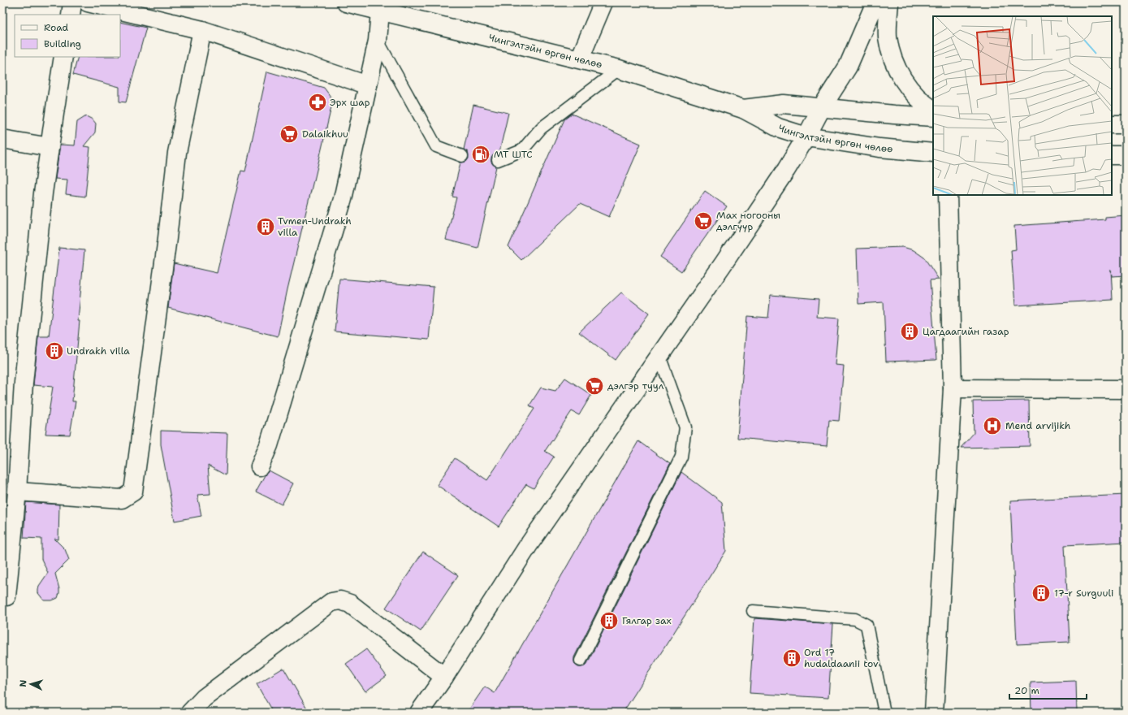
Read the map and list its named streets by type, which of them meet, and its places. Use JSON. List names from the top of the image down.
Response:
{
  "streets": {
    "street": ["Чингэлтэйн өргөн чөлөө"]
  },
  "places": {
    "pharmacy": ["Эрх шар"],
    "supermarket": ["Dalaikhuu", "Мах ногооны дэлгүүр", "дэлгэр туул"],
    "fuel station": ["МТ ШТС"],
    "building": [
      "Tvmen-Undrakh villa",
      "Цагдаагийн газар",
      "Undrakh villa",
      "17-r Surguuli",
      "Гялгар зах",
      "Ord 17 hudaldaanii tov"
    ],
    "hospital": ["Mend arvijikh"]
  },
  "legend": ["Road", "Building"],
  "scale_bar": "20 m",
  "north": "left"
}
